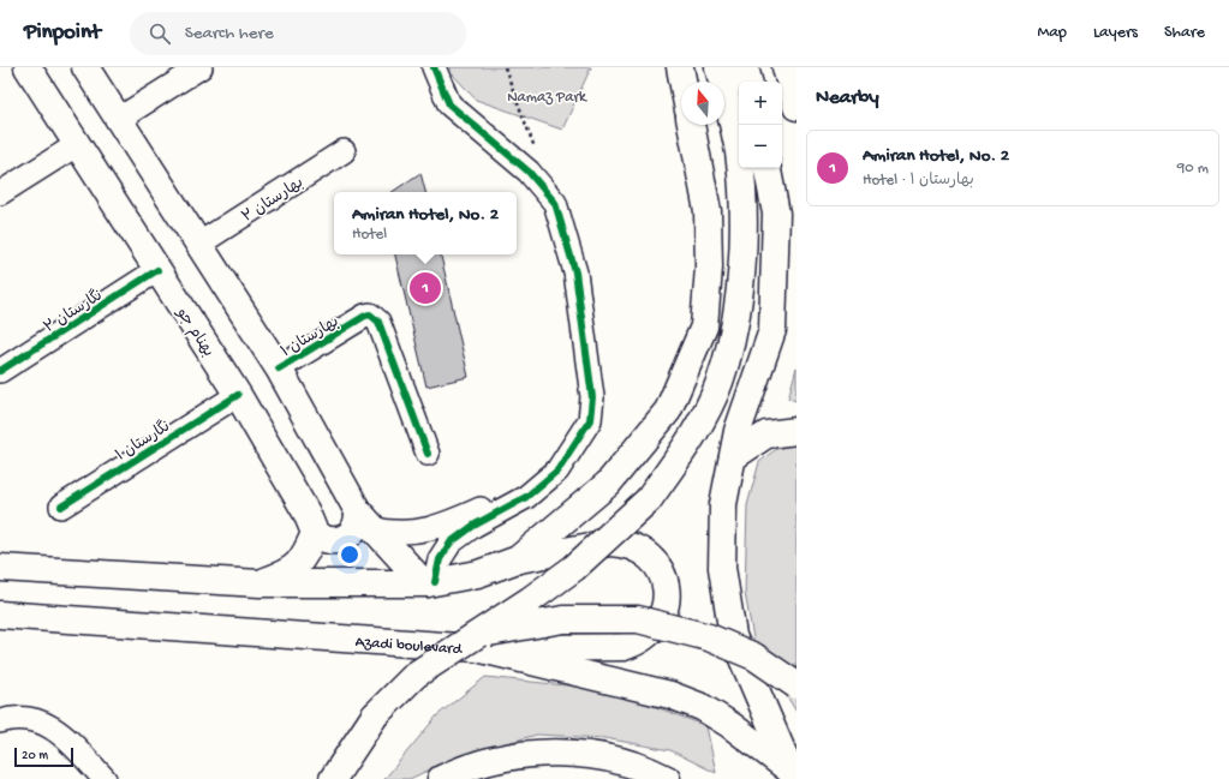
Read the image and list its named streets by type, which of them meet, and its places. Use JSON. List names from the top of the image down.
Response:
{
  "streets": {
    "main road": ["بهنام جو", "Azadi boulevard"],
    "street": [
      "بهارستان ۲",
      "نگارستان ۲",
      "بهارستان ۱",
      "نگارستان ۱"
    ]
  },
  "crossings": [
    ["نگارستان ۲", "بهنام جو"],
    ["بهنام جو", "نگارستان ۱"]
  ],
  "parks": ["Namaz Park"],
  "scale_bar": "20 m",
  "north": "top",
  "page": {
    "header": "Pinpoint",
    "search": "Search here",
    "nav": ["Map", "Layers", "Share"],
    "heading": "Nearby",
    "map_buttons": ["+", "−"],
    "list": [
      {
        "mark": "1",
        "name": "Amiran Hotel, No. 2",
        "note": "Hotel · بهارستان ۱",
        "value": "90 m"
      }
    ],
    "popup": ["Amiran Hotel, No. 2", "Hotel"],
    "pins": "1",
    "scale": "20 m"
  }
}
